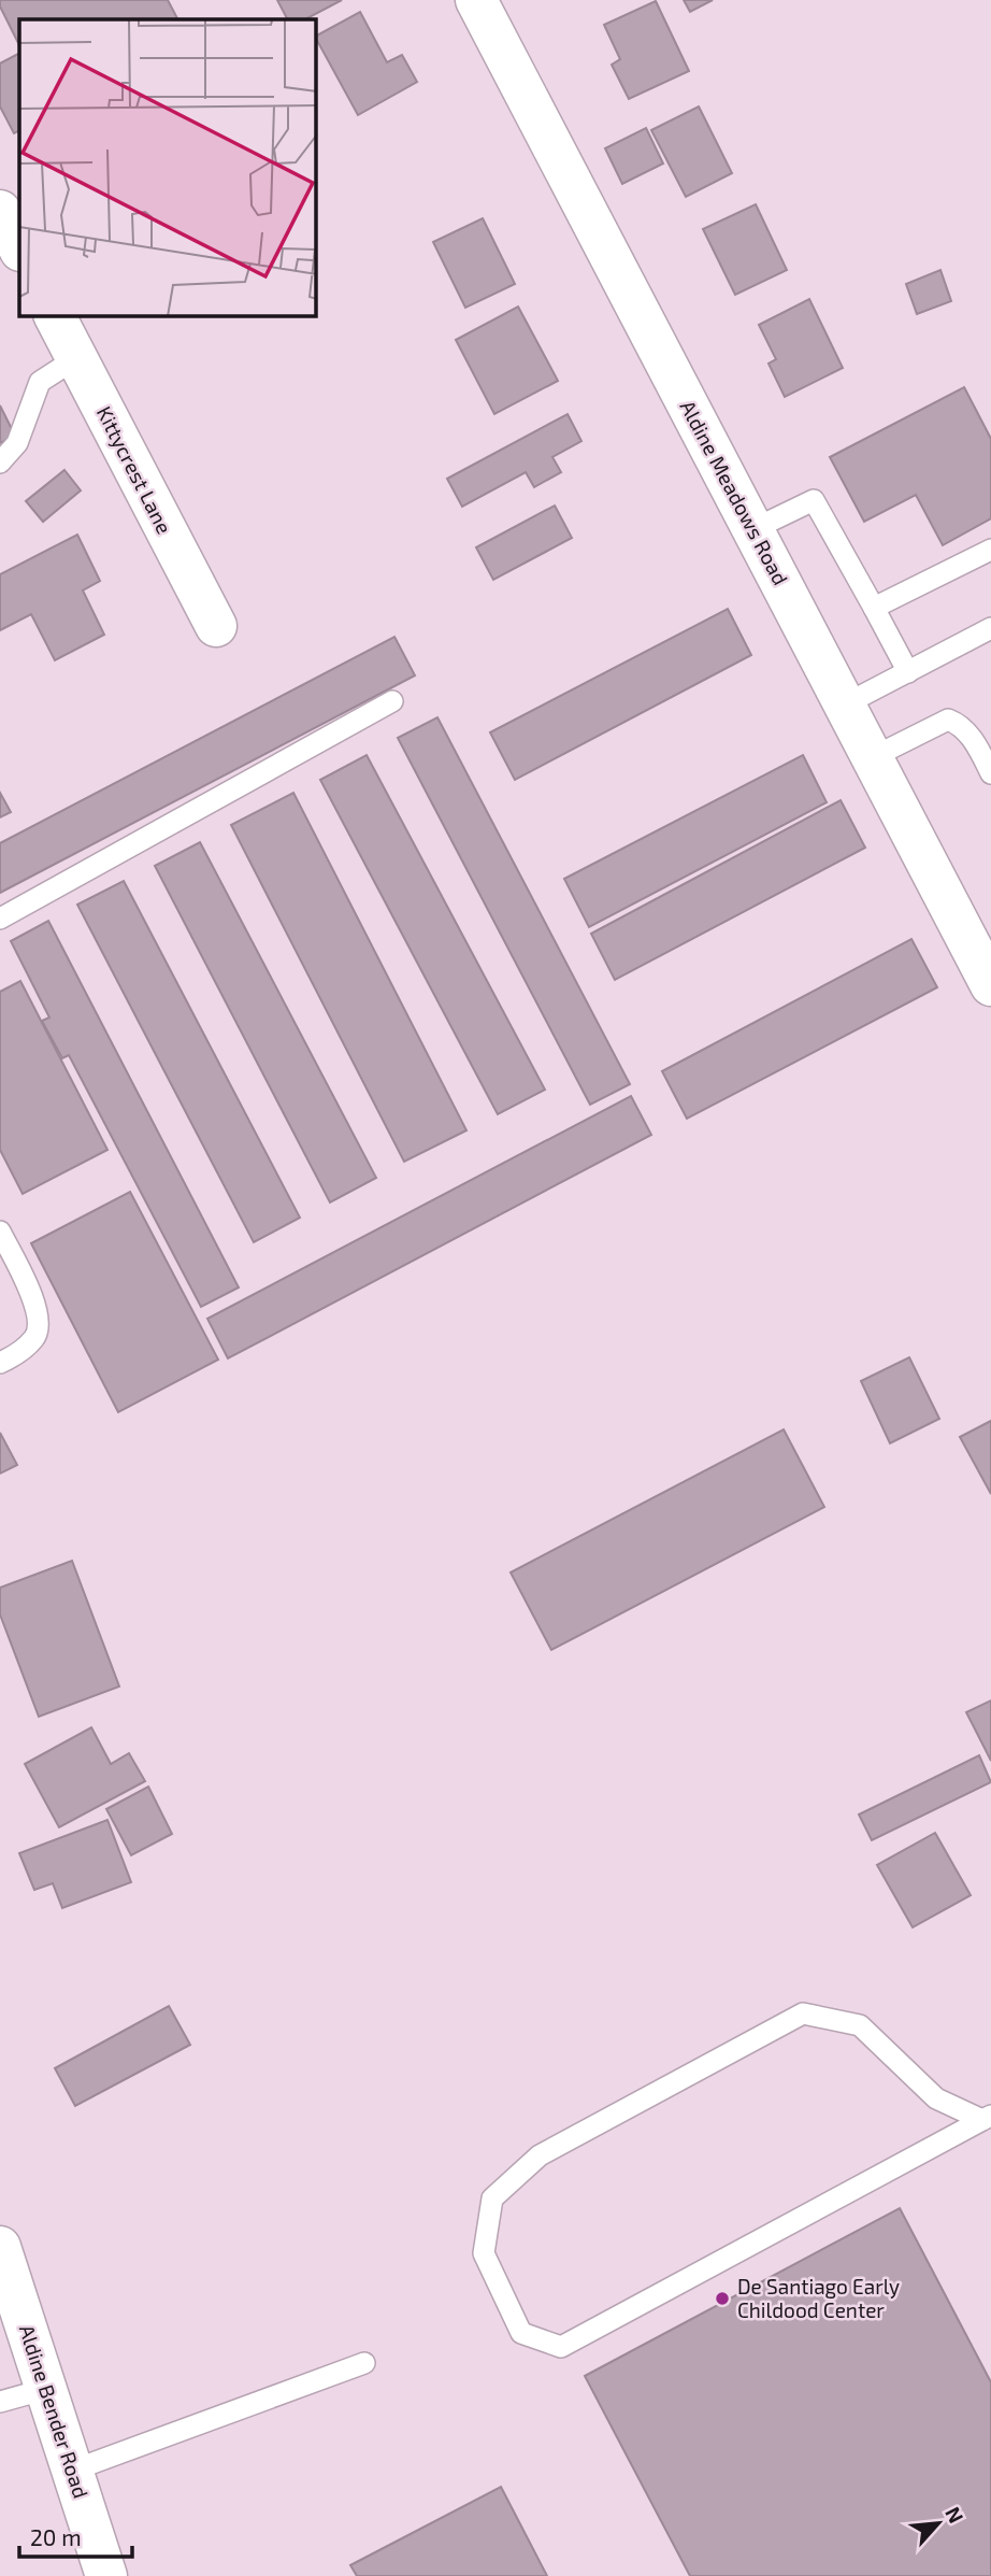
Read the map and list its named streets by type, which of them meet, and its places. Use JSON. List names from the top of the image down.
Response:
{
  "streets": {
    "street": ["Kittycrest Lane", "Aldine Meadows Road", "Aldine Bender Road"]
  },
  "places": ["De Santiago Early Childood Center"],
  "scale_bar": "20 m",
  "north": "top right"
}
